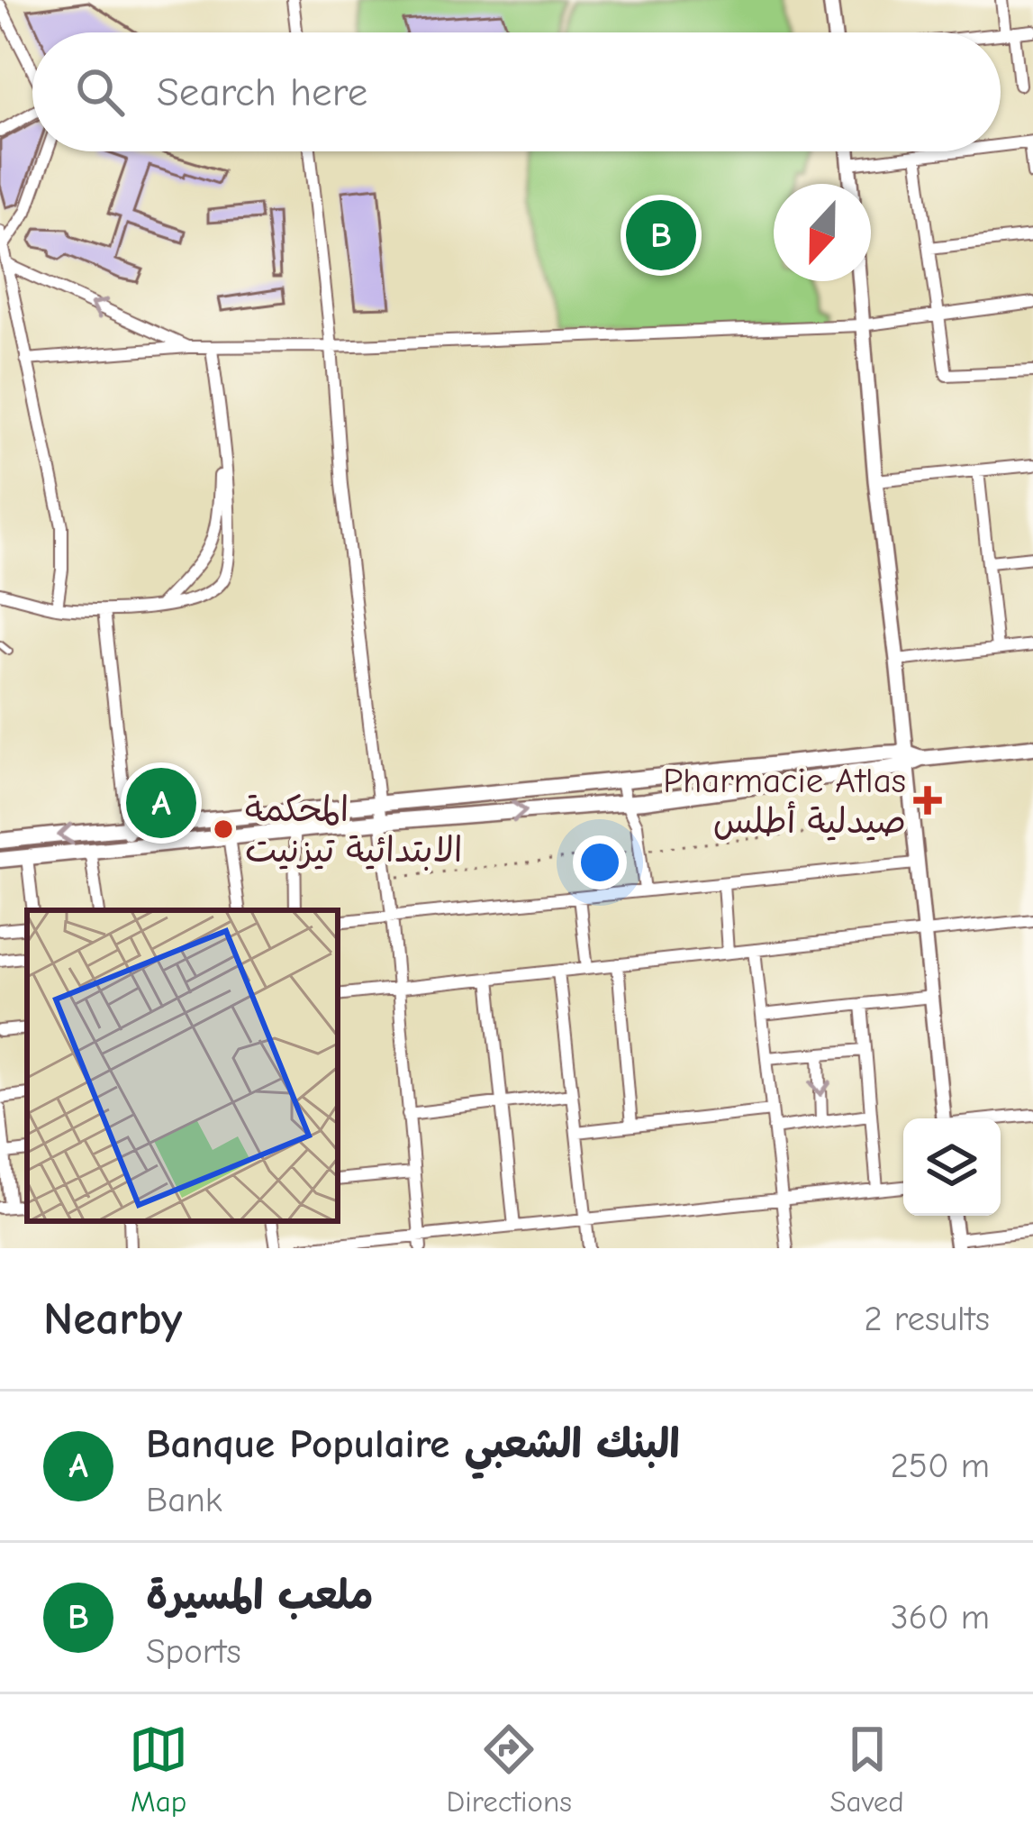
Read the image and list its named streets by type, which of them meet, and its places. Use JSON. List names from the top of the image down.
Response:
{
  "places": {
    "health": ["Pharmacie Atlas صيدلية أطلس"],
    "other": ["المحكمة الابتدائية تيزنيت"]
  },
  "north": "bottom",
  "page": {
    "search": "Search here",
    "pins": ["B", "A"],
    "heading": ["Nearby", "2 results"],
    "list": [
      {
        "mark": "A",
        "name": "Banque Populaire البنك الشعبي",
        "note": "Bank",
        "value": "250 m"
      },
      {
        "mark": "B",
        "name": "ملعب المسيرة",
        "note": "Sports",
        "value": "360 m"
      }
    ],
    "nav": ["Map", "Directions", "Saved"]
  }
}
